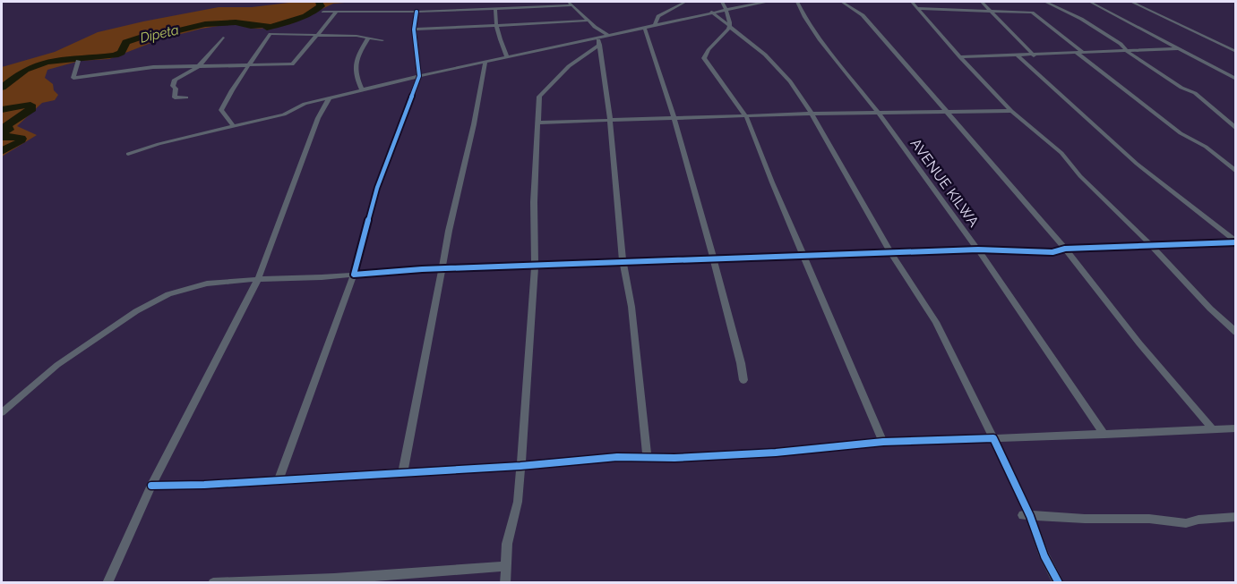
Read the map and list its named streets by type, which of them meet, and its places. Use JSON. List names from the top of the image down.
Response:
{
  "streets": {
    "street": ["AVENUE KILWA"]
  },
  "water": ["Dipeta"]
}
